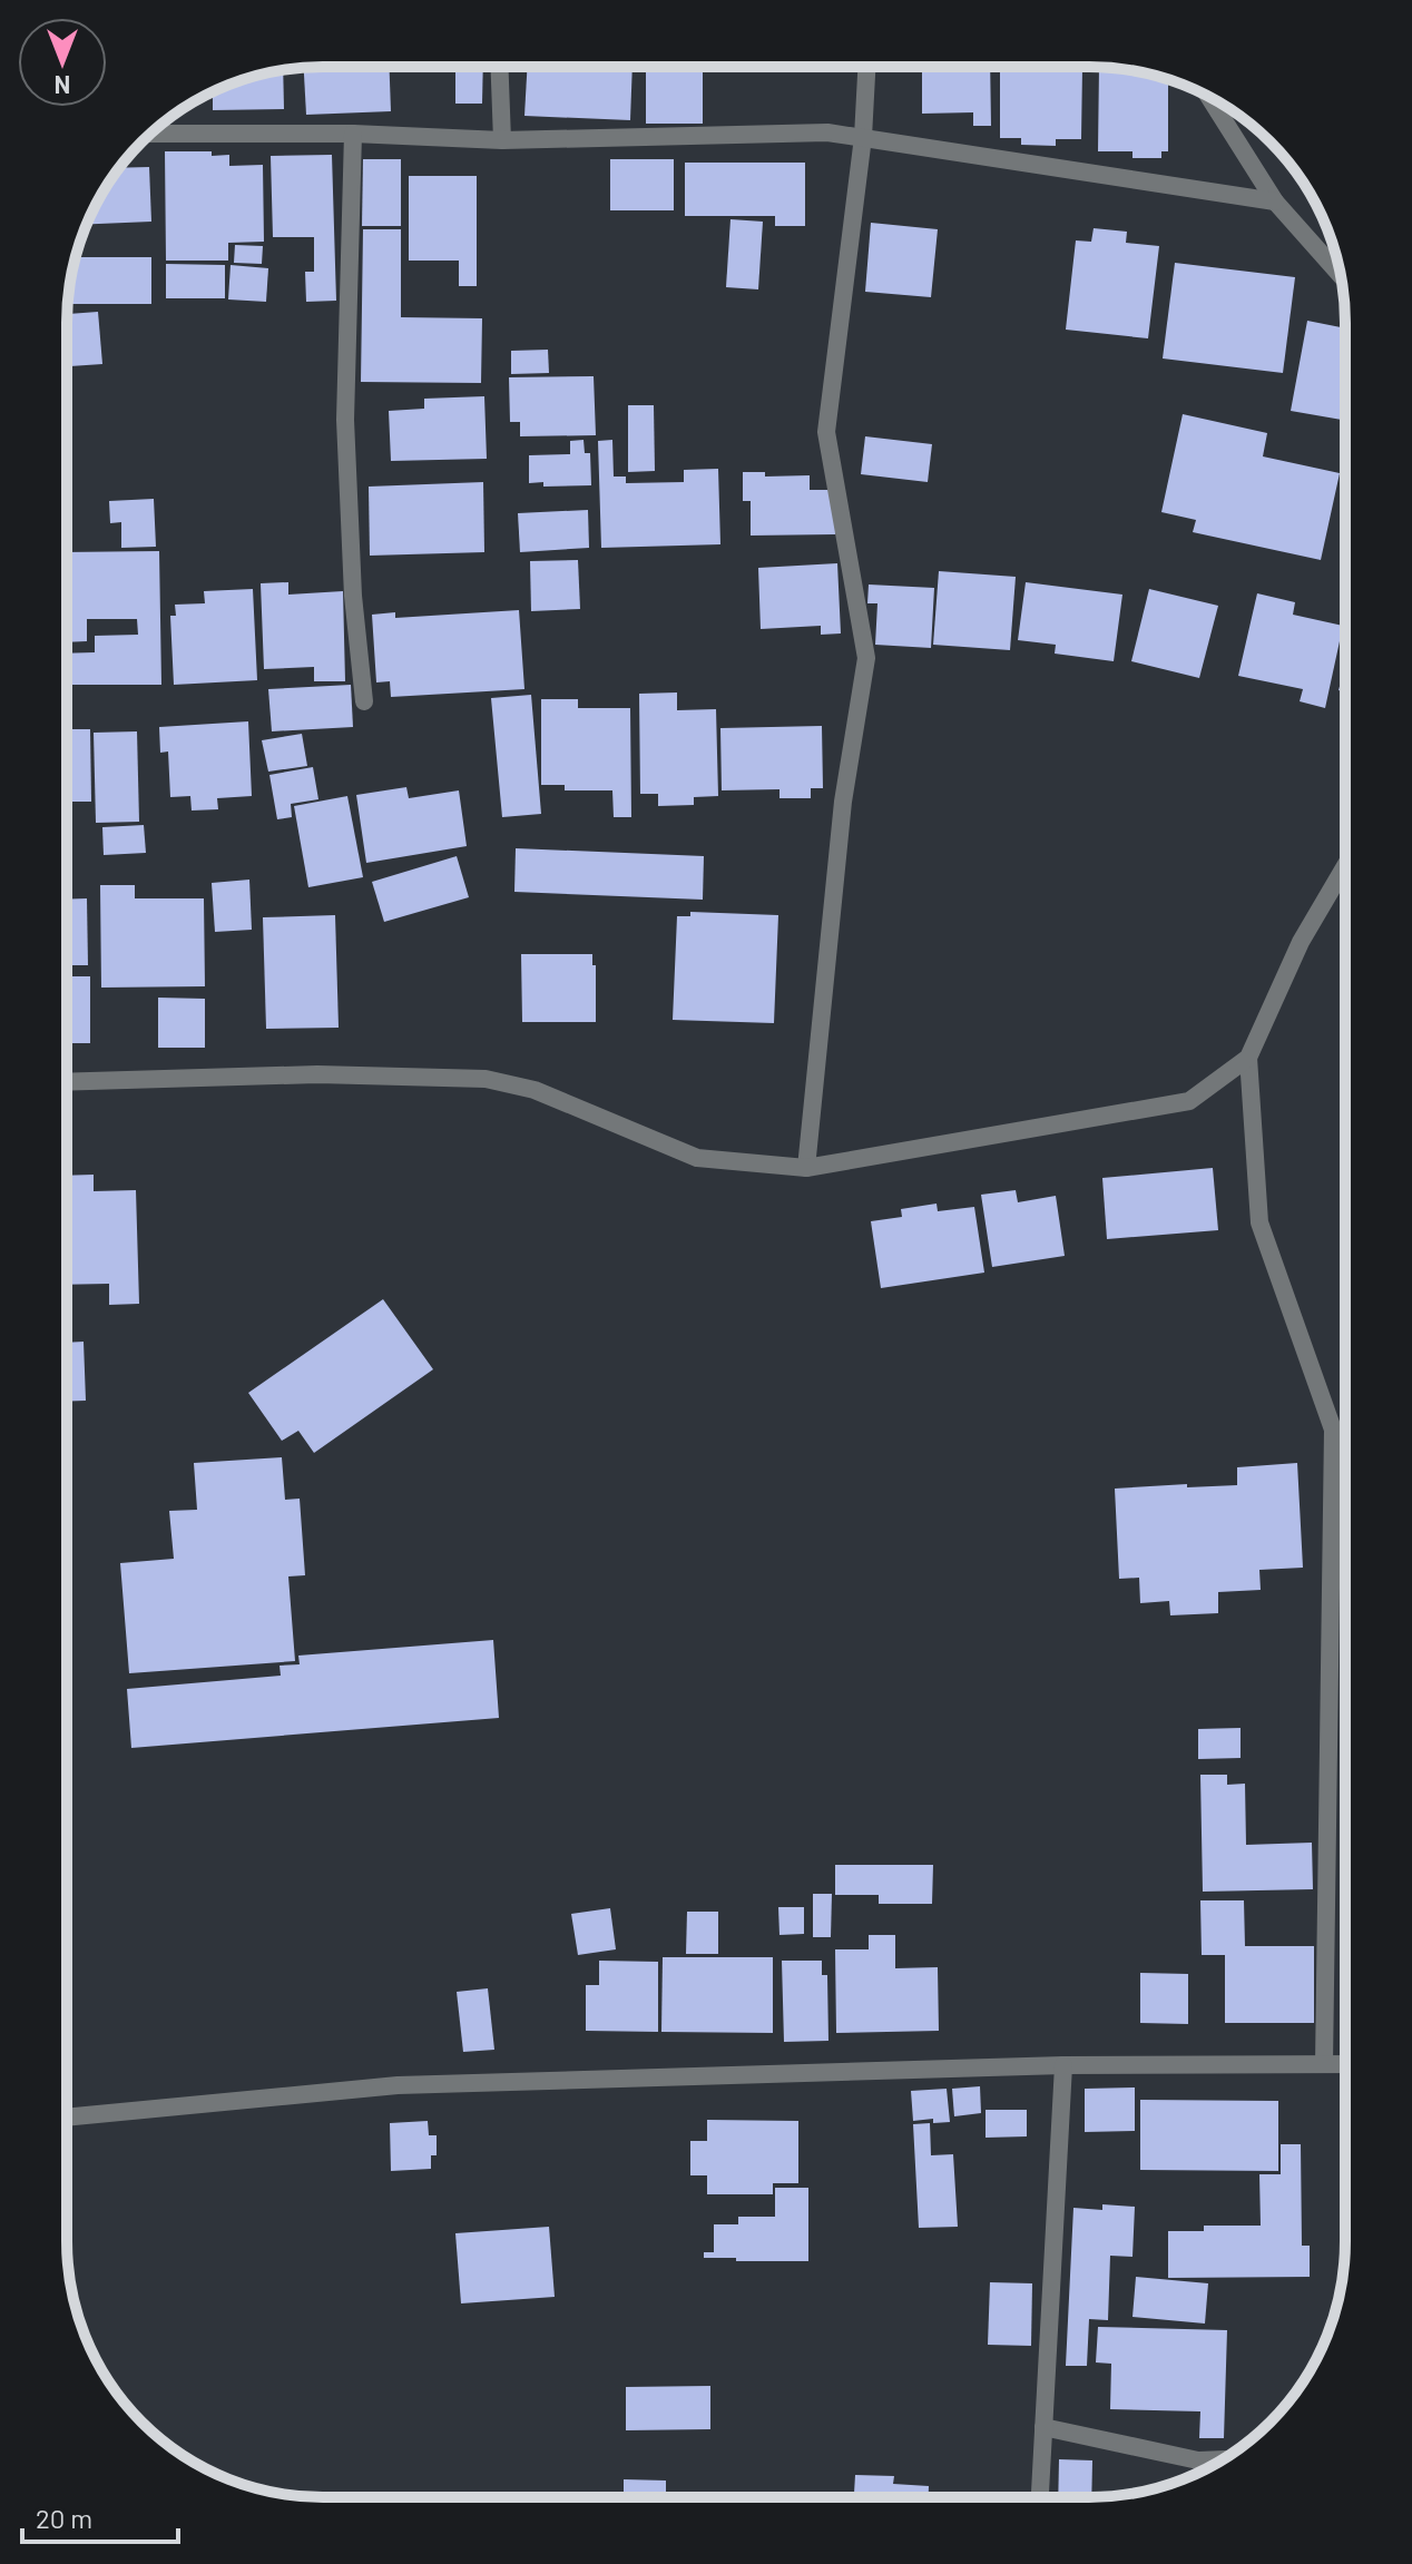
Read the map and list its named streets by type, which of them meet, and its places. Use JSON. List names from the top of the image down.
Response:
{
  "scale_bar": "20 m",
  "north": "bottom"
}
